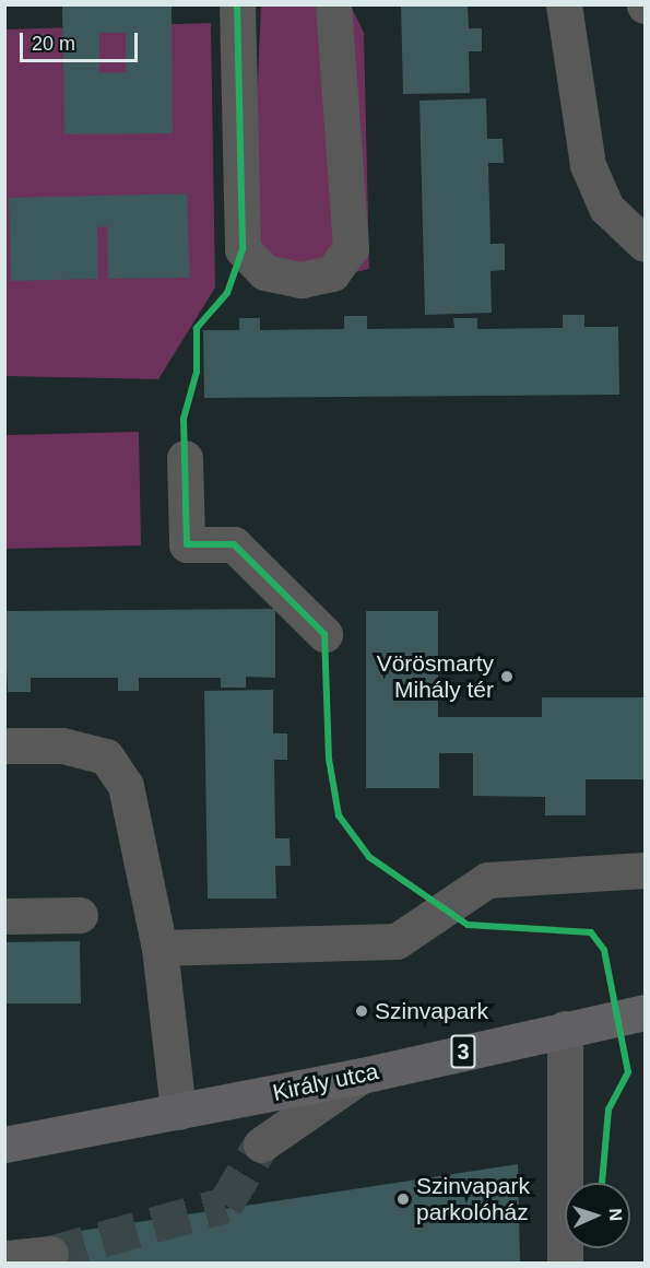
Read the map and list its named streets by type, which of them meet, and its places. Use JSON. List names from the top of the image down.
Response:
{
  "streets": {
    "main road": ["3", "Király utca"]
  },
  "places": ["Vörösmarty Mihály tér", "Szinvapark", "Szinvapark parkolóház"],
  "scale_bar": "20 m",
  "north": "right"
}
